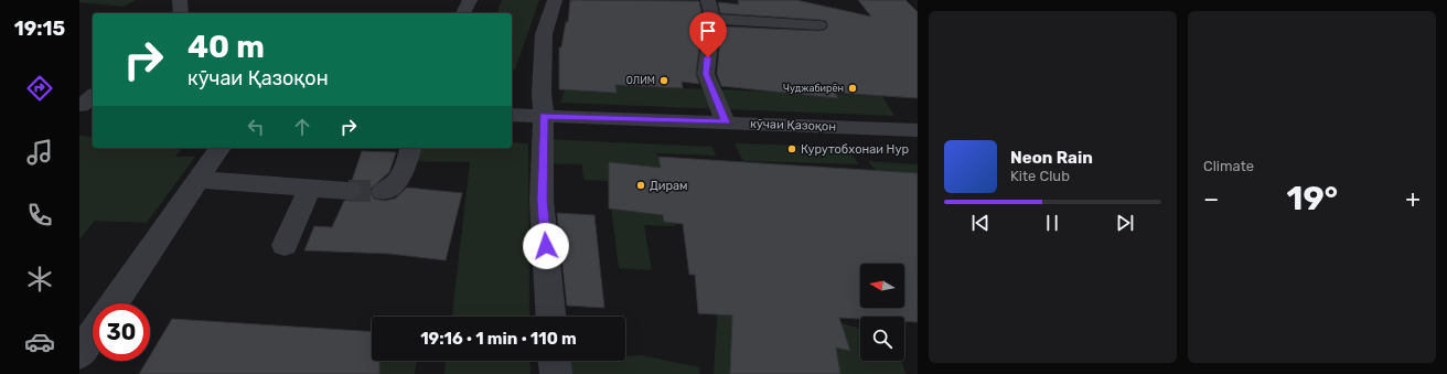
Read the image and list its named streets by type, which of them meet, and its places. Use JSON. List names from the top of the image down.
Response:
{
  "streets": {
    "street": ["кӯчаи Қазоқон"]
  },
  "places": [
    "ОЛИМ",
    "Чуджабирён",
    "Курутобхонаи Нур",
    "Дирам"
  ],
  "north": "left",
  "page": {
    "tabs": "19:15",
    "tile": "Climate",
    "turn": ["40 m", "кӯчаи Қазоқон"],
    "song": ["Neon Rain", "Kite Club"],
    "heat": ["−", "19°", "+"],
    "limit": "30",
    "trip": "19:16 · 1 min · 110 m"
  }
}
